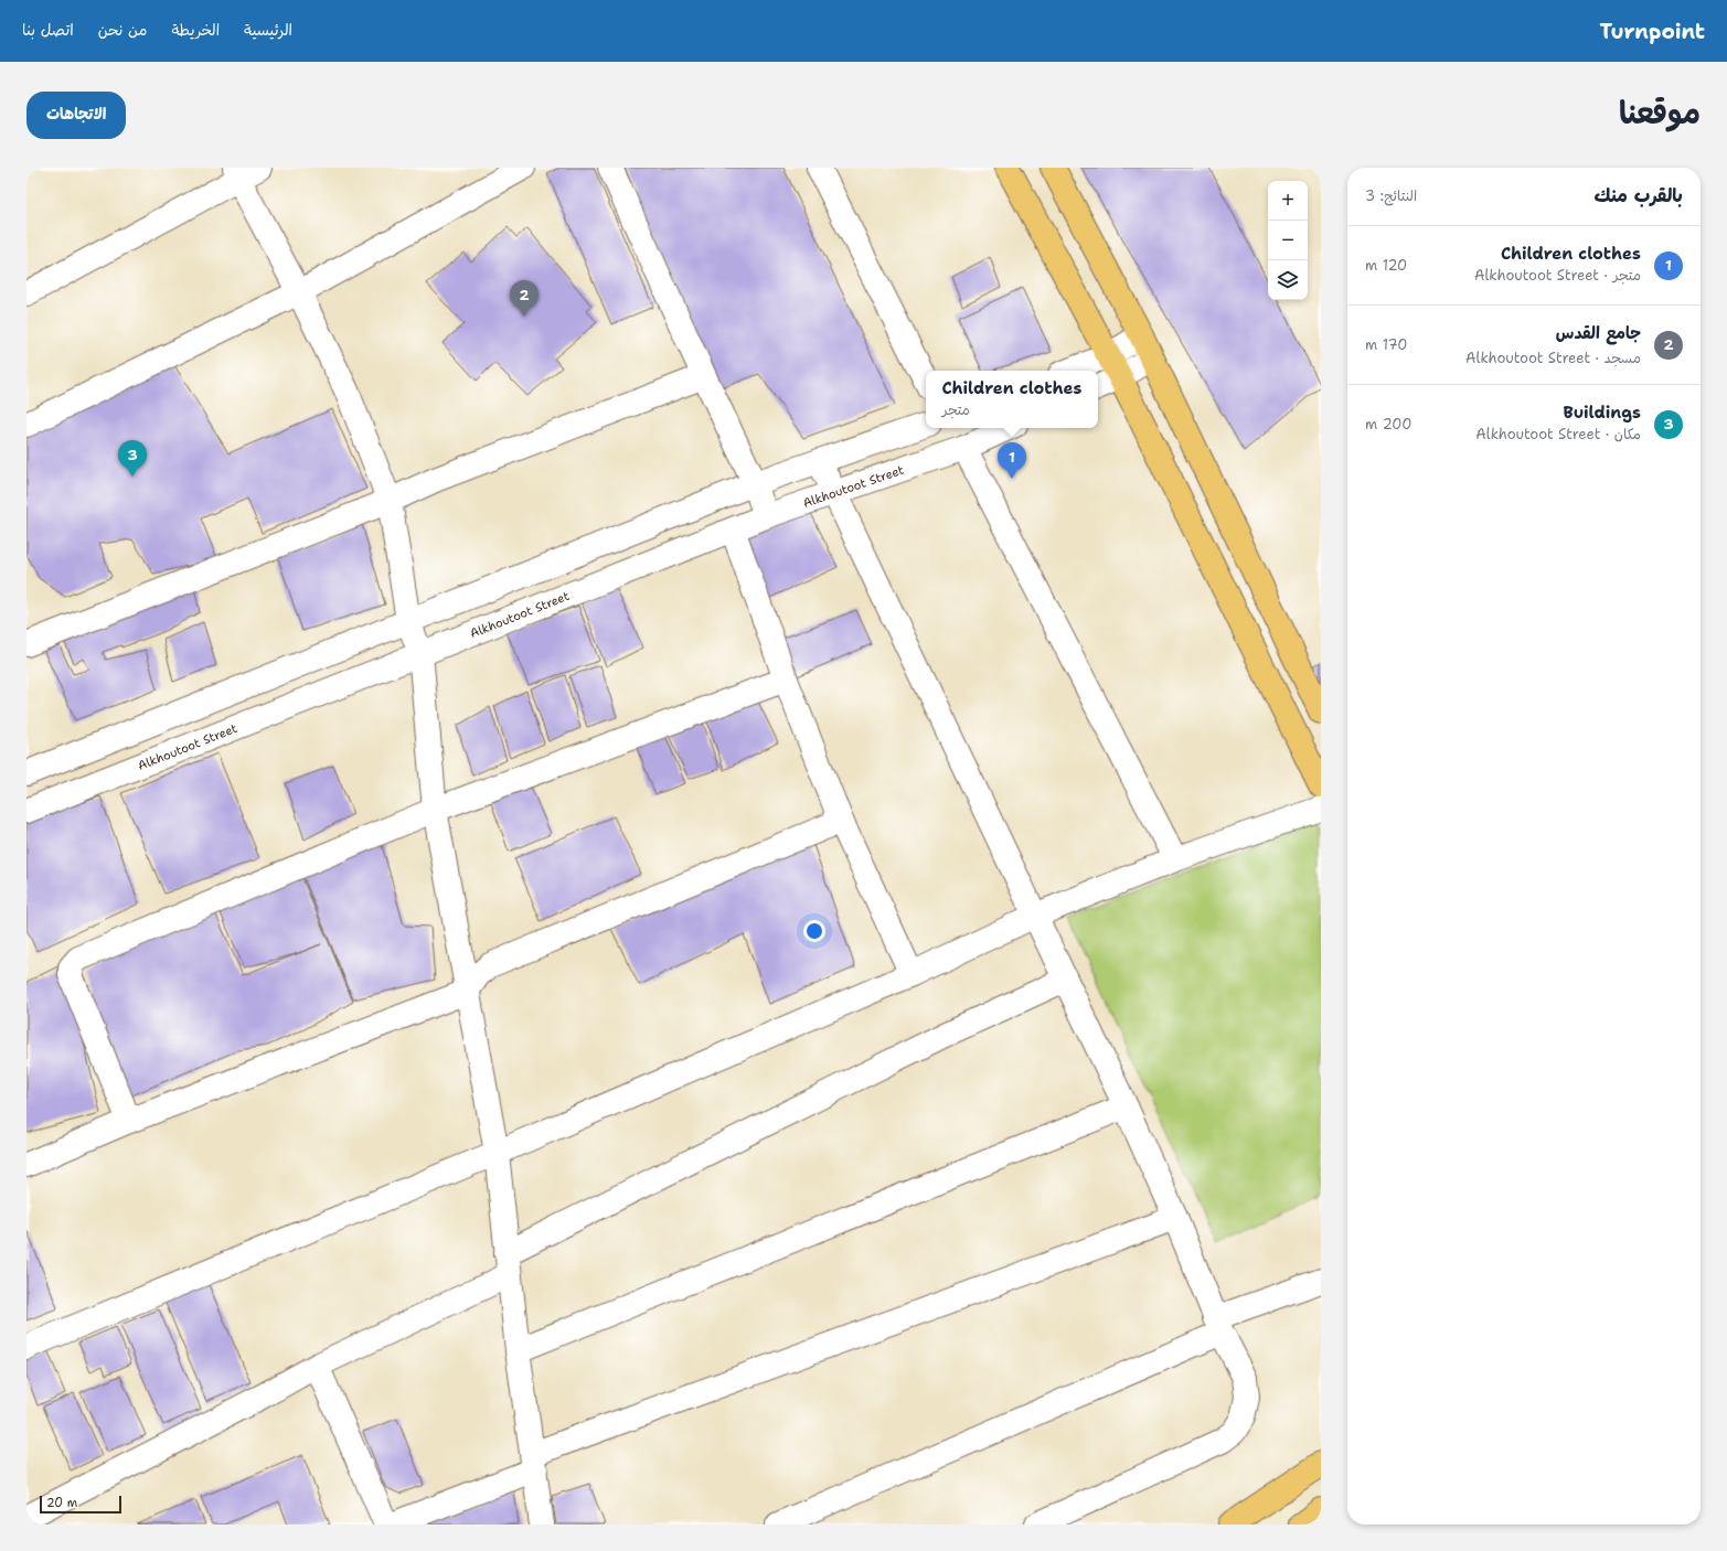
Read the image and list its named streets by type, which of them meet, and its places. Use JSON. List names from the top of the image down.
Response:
{
  "streets": {
    "street": ["Alkhoutoot Street"]
  },
  "scale_bar": "20 m",
  "page": {
    "header": "Turnpoint",
    "nav": [
      "الرئيسية",
      "الخريطة",
      "من نحن",
      "اتصل بنا"
    ],
    "title": "موقعنا",
    "buttons": "الاتجاهات",
    "heading": ["بالقرب منك", "النتائج: 3"],
    "map_buttons": ["+", "−"],
    "list": [
      {
        "mark": "1",
        "name": "Children clothes",
        "note": "متجر · Alkhoutoot Street",
        "value": "120 m"
      },
      {
        "mark": "2",
        "name": "جامع القدس",
        "note": "مسجد · Alkhoutoot Street",
        "value": "170 m"
      },
      {
        "mark": "3",
        "name": "Buildings",
        "note": "مكان · Alkhoutoot Street",
        "value": "200 m"
      }
    ],
    "pins": ["2", "3", "1"],
    "popup": ["Children clothes", "متجر"],
    "scale": "20 m"
  }
}
